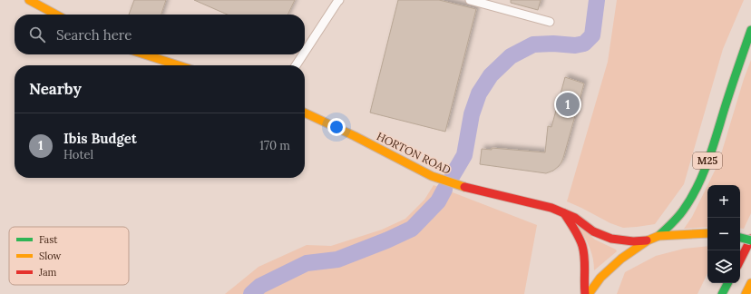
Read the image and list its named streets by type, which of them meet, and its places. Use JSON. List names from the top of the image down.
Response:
{
  "streets": {
    "main road": ["HORTON ROAD", "M25"]
  },
  "legend": ["Fast", "Slow", "Jam"],
  "page": {
    "search": "Search here",
    "heading": "Nearby",
    "pins": "1",
    "list": [
      {
        "mark": "1",
        "name": "Ibis Budget",
        "note": "Hotel",
        "value": "170 m"
      }
    ],
    "map_buttons": ["+", "−"]
  }
}
